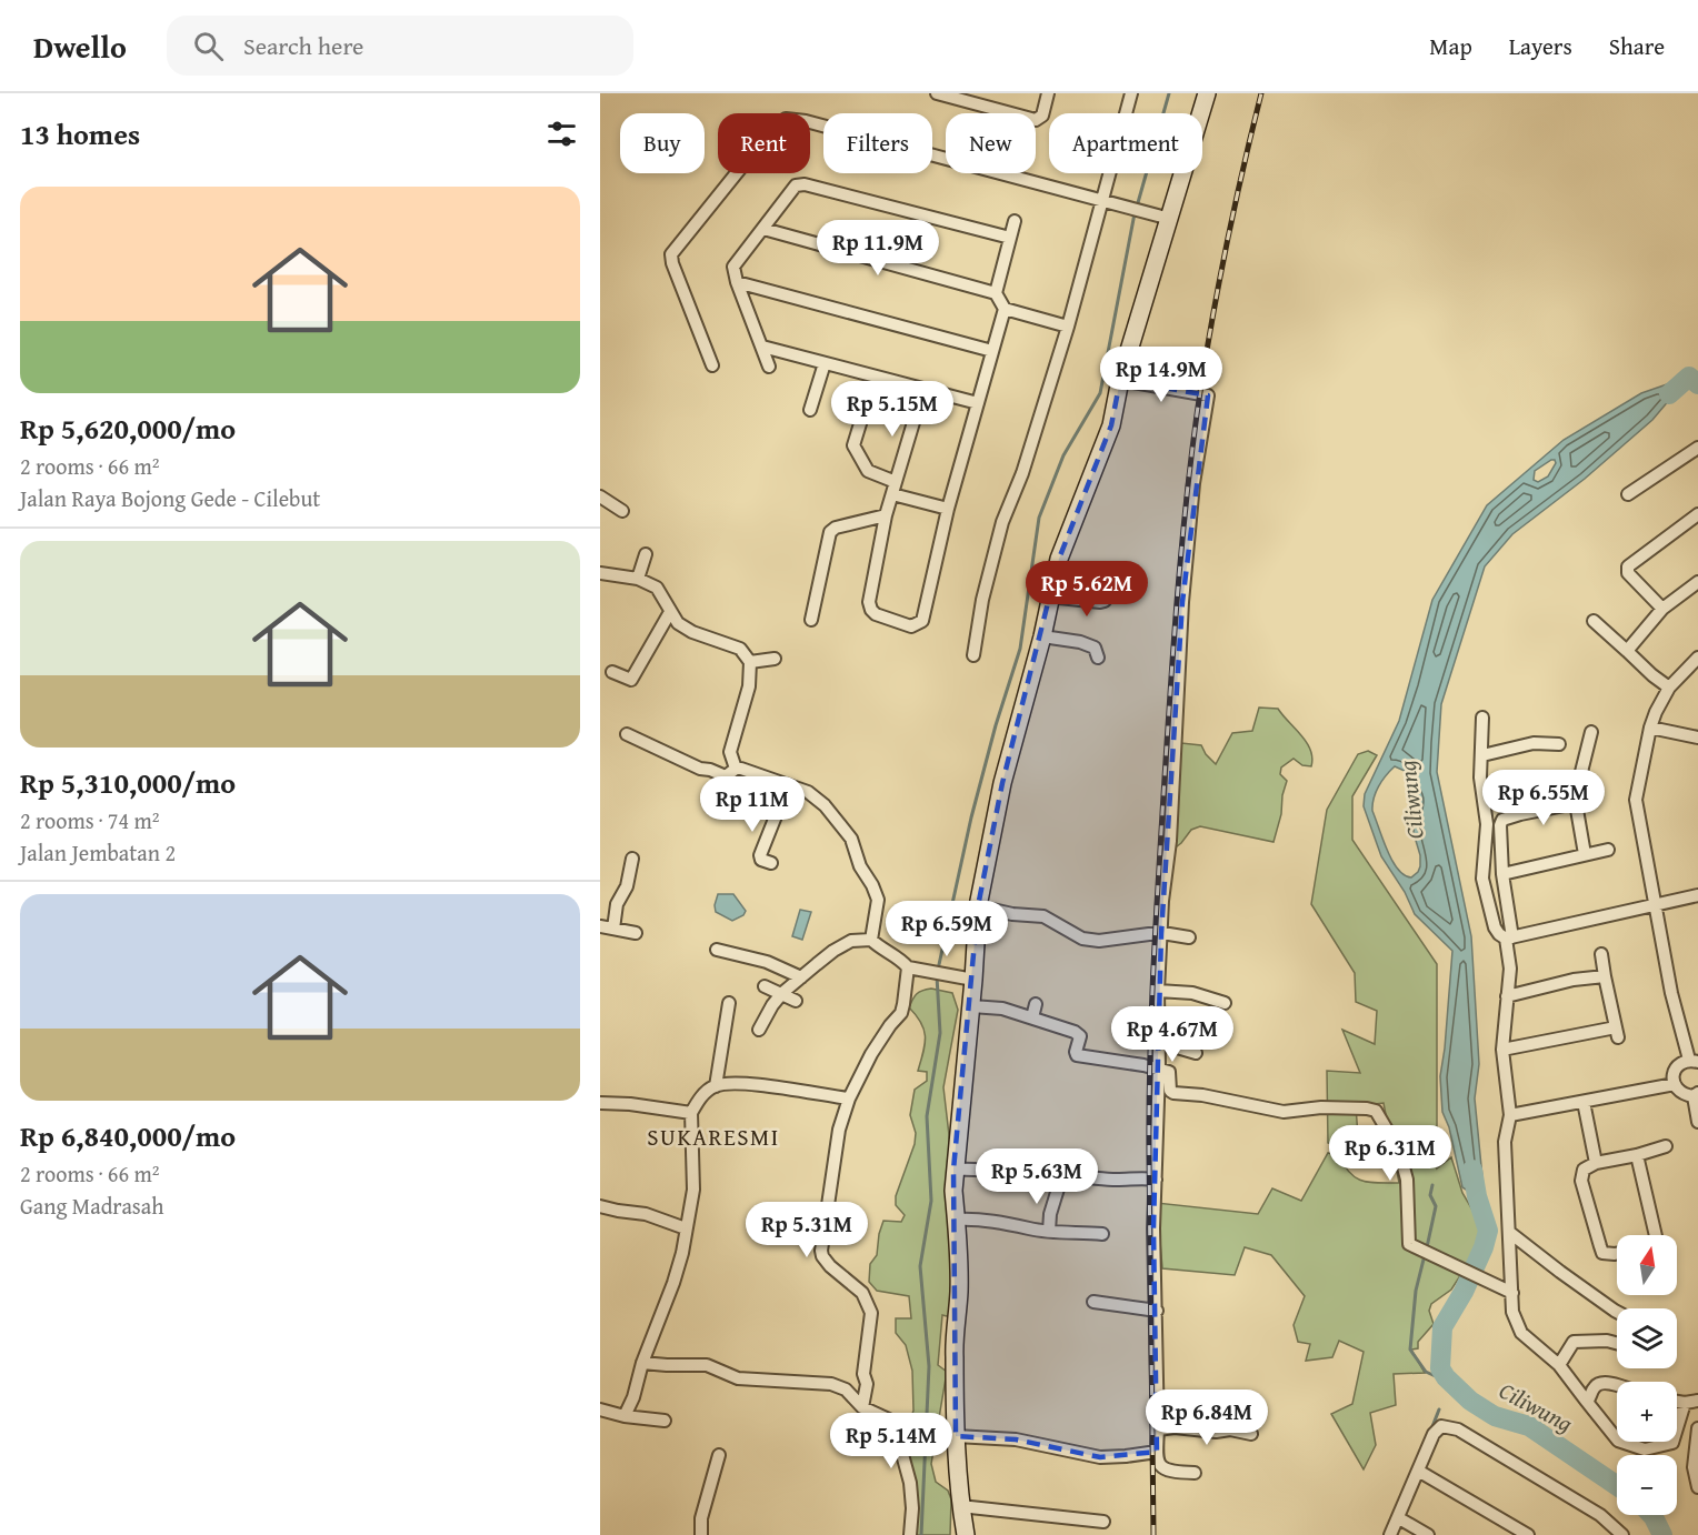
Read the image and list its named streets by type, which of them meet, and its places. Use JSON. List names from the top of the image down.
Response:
{
  "districts": ["SUKARESMI"],
  "water": ["Ciliwung"],
  "north": "top",
  "page": {
    "header": "Dwello",
    "search": "Search here",
    "nav": ["Map", "Layers", "Share"],
    "heading": "13 homes",
    "chip": [
      "Buy",
      "Rent",
      "Filters",
      "New",
      "Apartment"
    ],
    "list": [
      {
        "name": "Rp 5,620,000/mo",
        "note": "2 rooms · 66 m² · Jalan Raya Bojong Gede - Cilebut"
      },
      {
        "name": "Rp 5,310,000/mo",
        "note": "2 rooms · 74 m² · Jalan Jembatan 2"
      },
      {
        "name": "Rp 6,840,000/mo",
        "note": "2 rooms · 66 m² · Gang Madrasah"
      }
    ],
    "price": [
      "Rp 11.9M",
      "Rp 14.9M",
      "Rp 5.15M",
      "Rp 5.62M",
      "Rp 6.55M",
      "Rp 11M",
      "Rp 6.59M",
      "Rp 4.67M",
      "Rp 6.31M",
      "Rp 5.63M",
      "Rp 5.31M",
      "Rp 6.84M",
      "Rp 5.14M"
    ],
    "map_buttons": ["+", "−"]
  }
}
